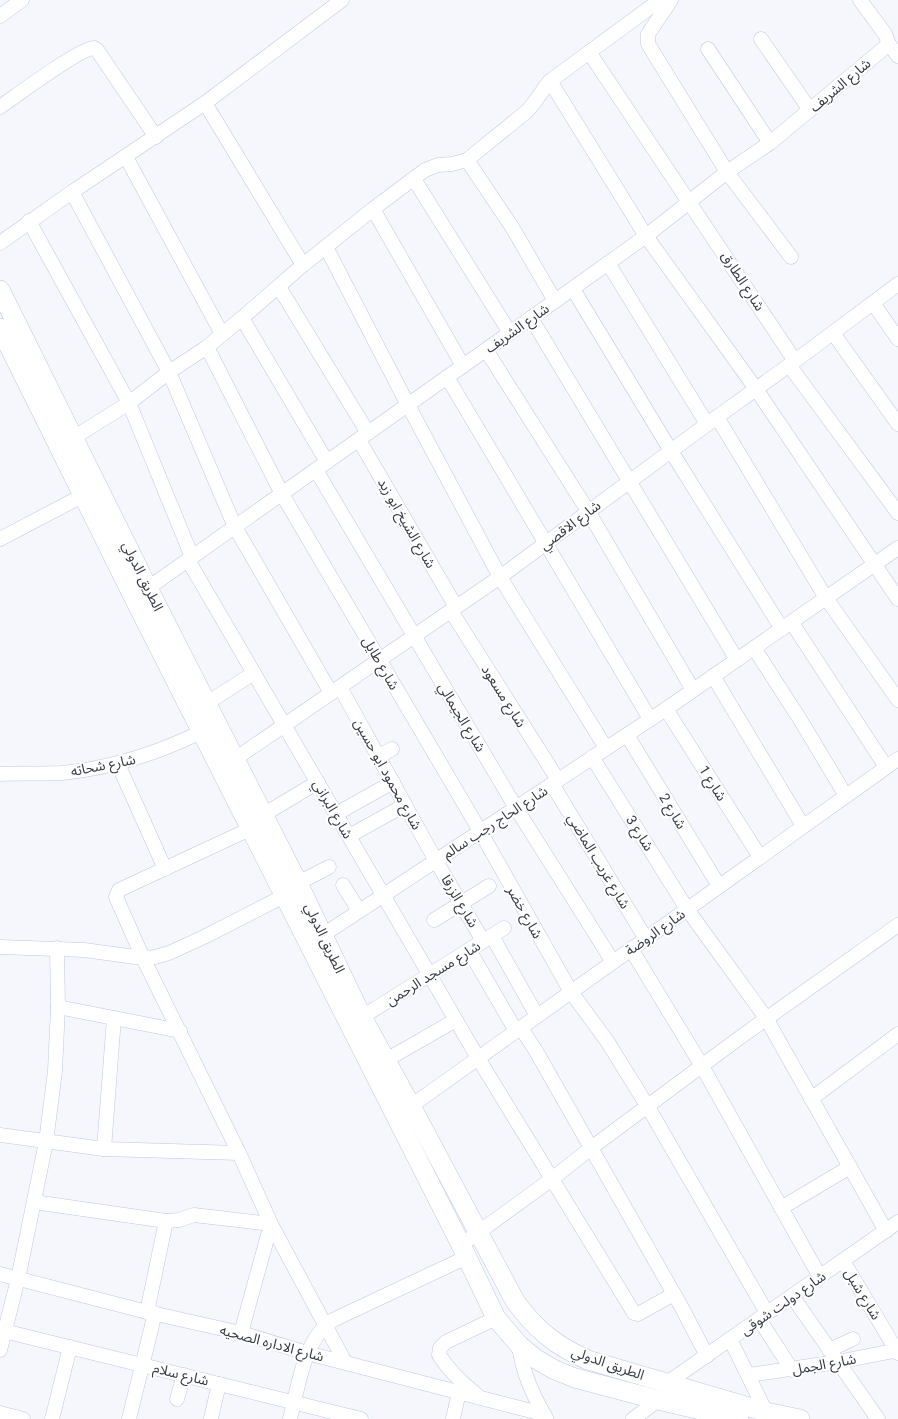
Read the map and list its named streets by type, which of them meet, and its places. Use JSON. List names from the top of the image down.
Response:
{
  "streets": {
    "street": [
      "شارع الشريف",
      "شارع الطارق",
      "شارع الشيخ ابو زيد",
      "شارع الاقصي",
      "الطريق الدولي",
      "شارع طايل",
      "شارع مسعود",
      "شارع الجيمالي",
      "شارع شحاته",
      "شارع محمود ابو حسين",
      "شارع 1",
      "شارع البراني",
      "شارع 2",
      "شارع الحاج رجب سالم",
      "شارع 3",
      "شارع غريب الماضي",
      "شارع الزرقا",
      "شارع خضر",
      "شارع الروضة",
      "شارع مسجد الرحمن",
      "شارع شبل",
      "شارع دولت شوقى",
      "شارع الاداره الصحيه",
      "شارع الجمل",
      "شارع سلام"
    ]
  },
  "crossings": [
    ["شارع الشريف", "شارع الطارق"],
    ["شارع الشريف", "شارع الشيخ ابو زيد"],
    ["شارع الشريف", "الطريق الدولي"],
    ["شارع الشريف", "شارع طايل"],
    ["شارع الشريف", "شارع الجيمالي"],
    ["شارع الشريف", "شارع محمود ابو حسين"],
    ["شارع الشريف", "شارع البراني"],
    ["شارع الطارق", "شارع الاقصي"],
    ["شارع الشيخ ابو زيد", "شارع الاقصي"],
    ["شارع الشيخ ابو زيد", "شارع مسعود"],
    ["شارع الاقصي", "الطريق الدولي"],
    ["شارع الاقصي", "شارع طايل"],
    ["شارع الاقصي", "شارع مسعود"],
    ["شارع الاقصي", "شارع الجيمالي"],
    ["شارع الاقصي", "شارع محمود ابو حسين"],
    ["شارع الاقصي", "شارع البراني"],
    ["الطريق الدولي", "شارع شحاته"],
    ["الطريق الدولي", "شارع الحاج رجب سالم"],
    ["الطريق الدولي", "شارع الروضة"],
    ["الطريق الدولي", "شارع مسجد الرحمن"],
    ["الطريق الدولي", "شارع دولت شوقى"],
    ["شارع طايل", "شارع الحاج رجب سالم"],
    ["شارع طايل", "شارع خضر"],
    ["شارع مسعود", "شارع الحاج رجب سالم"],
    ["شارع مسعود", "شارع غريب الماضي"],
    ["شارع الجيمالي", "شارع الحاج رجب سالم"],
    ["شارع الجيمالي", "شارع الروضة"],
    ["شارع محمود ابو حسين", "شارع الحاج رجب سالم"],
    ["شارع محمود ابو حسين", "شارع الزرقا"],
    ["شارع 1", "شارع الحاج رجب سالم"],
    ["شارع 1", "شارع الروضة"],
    ["شارع البراني", "شارع الحاج رجب سالم"],
    ["شارع البراني", "شارع الروضة"],
    ["شارع البراني", "شارع مسجد الرحمن"],
    ["شارع 2", "شارع الحاج رجب سالم"],
    ["شارع 2", "شارع الروضة"],
    ["شارع الحاج رجب سالم", "شارع 3"],
    ["شارع الحاج رجب سالم", "شارع غريب الماضي"],
    ["شارع الحاج رجب سالم", "شارع الزرقا"],
    ["شارع الحاج رجب سالم", "شارع خضر"],
    ["شارع 3", "شارع الروضة"],
    ["شارع 3", "شارع دولت شوقى"],
    ["شارع غريب الماضي", "شارع الروضة"],
    ["شارع الزرقا", "شارع الروضة"],
    ["شارع الزرقا", "شارع مسجد الرحمن"],
    ["شارع خضر", "شارع الروضة"],
    ["شارع خضر", "شارع دولت شوقى"],
    ["شارع خضر", "شارع الجمل"],
    ["شارع شبل", "شارع دولت شوقى"],
    ["شارع شبل", "شارع الجمل"]
  ]
}
